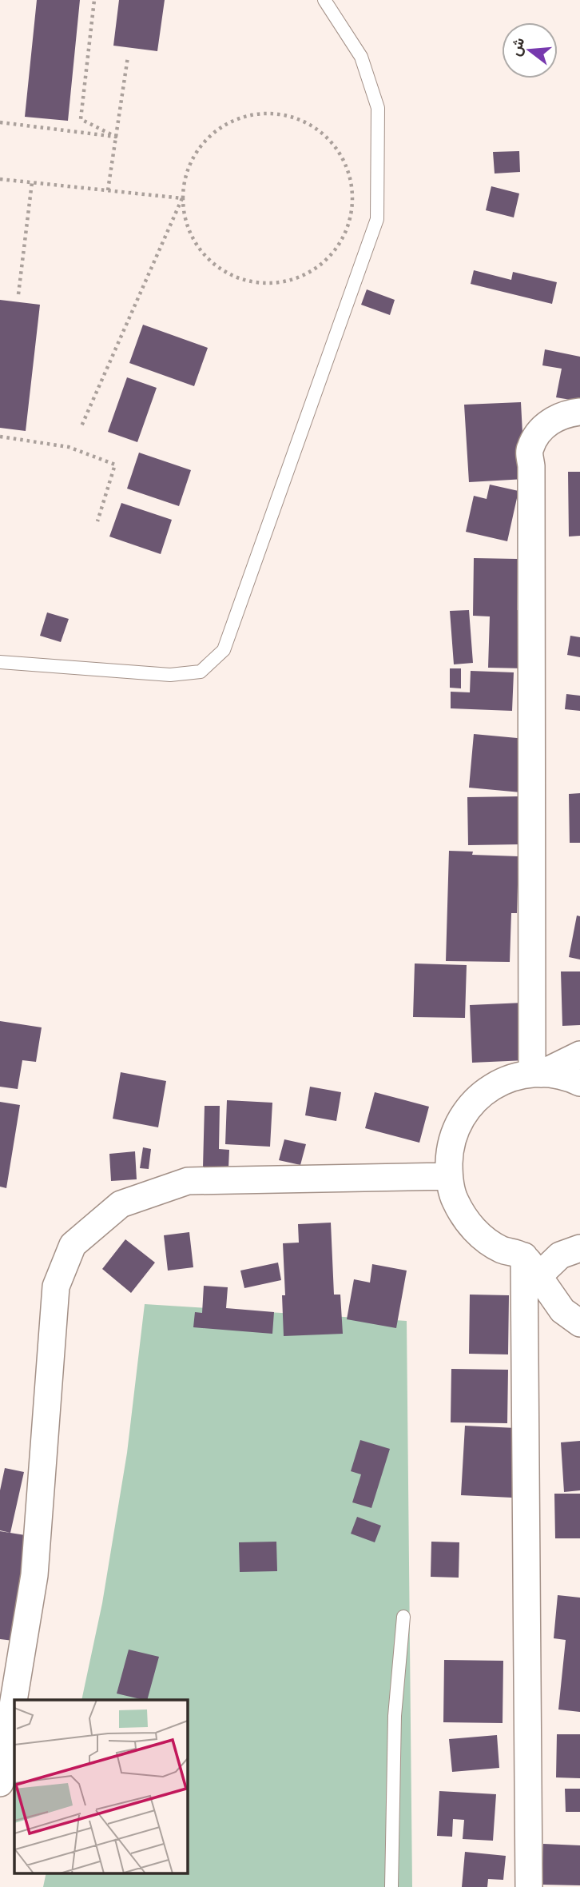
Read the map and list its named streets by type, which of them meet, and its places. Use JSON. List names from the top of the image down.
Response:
{
  "north": "left"
}
